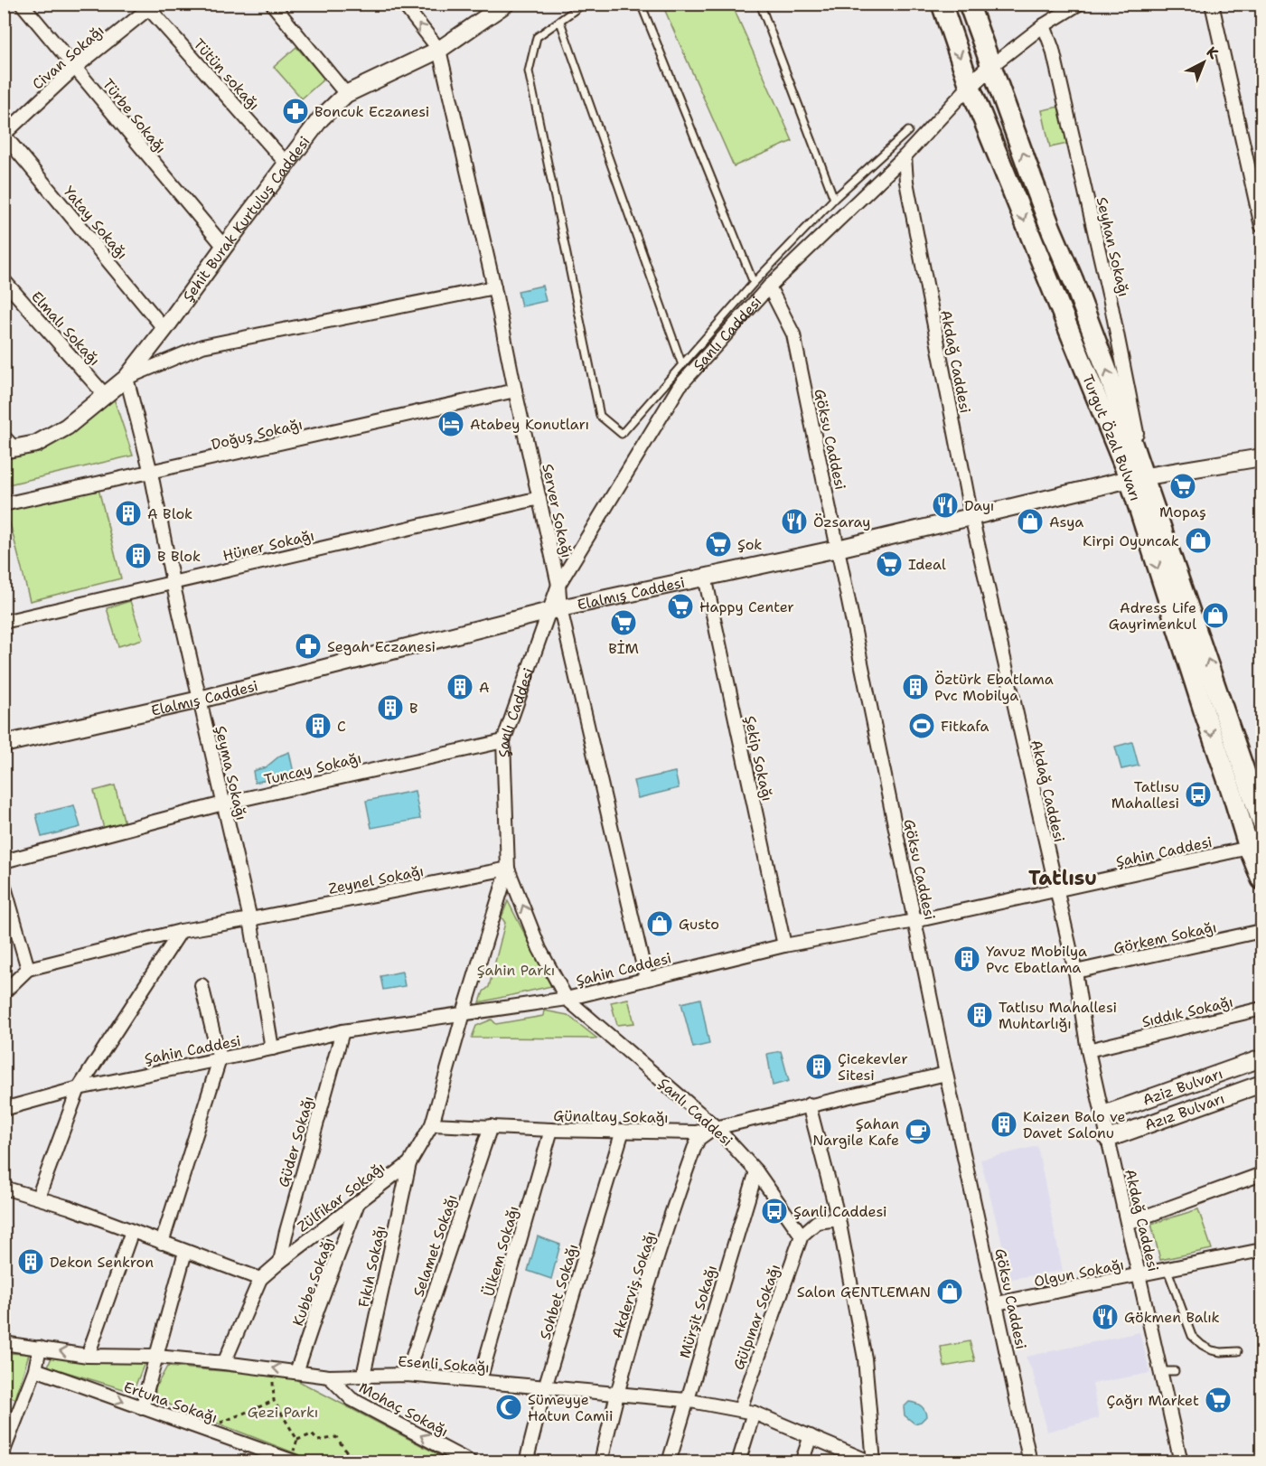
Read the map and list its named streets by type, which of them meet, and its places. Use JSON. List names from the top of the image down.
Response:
{
  "streets": {
    "main road": ["Turgut Özal Bulvarı"],
    "street": [
      "Civan Sokağı",
      "Tütün sokağı",
      "Türbe Sokağı",
      "Şehit Burak Kurtuluş Caddesi",
      "Yatay Sokağı",
      "Seyhan Sokağı",
      "Elmalı Sokağı",
      "Şanlı Caddesi",
      "Akdağ Caddesi",
      "Doğuş Sokağı",
      "Göksu Caddesi",
      "Server Sokağı",
      "Hüner Sokağı",
      "Elalmış Caddesi",
      "Şekip Sokağı",
      "Tuncay Sokağı",
      "Şeyma Sokağı",
      "Şahin Caddesi",
      "Zeynel Sokağı",
      "Görkem Sokağı",
      "Sıddık Sokağı",
      "Aziz Bulvarı",
      "Azız Bulvarı",
      "Günaltay Sokağı",
      "Güder Sokağı",
      "Zülfikar Sokağı",
      "Selamet Sokağı",
      "Ülkem Sokağı",
      "Fıkıh Sokağı",
      "Olgun Sokağı",
      "Kubbe Sokağı",
      "Akderviş Sokağı",
      "Sohbet Sokağı",
      "Mürşit Sokağı",
      "Gülpınar Sokağı",
      "Esenli Sokağı",
      "Ertuna Sokağı",
      "Mohaç Sokağı"
    ]
  },
  "crossings": [
    ["Civan Sokağı", "Tütün sokağı"],
    ["Civan Sokağı", "Türbe Sokağı"],
    ["Civan Sokağı", "Yatay Sokağı"],
    ["Tütün sokağı", "Şehit Burak Kurtuluş Caddesi"],
    ["Türbe Sokağı", "Şehit Burak Kurtuluş Caddesi"],
    ["Şehit Burak Kurtuluş Caddesi", "Yatay Sokağı"],
    ["Şehit Burak Kurtuluş Caddesi", "Elmalı Sokağı"],
    ["Şehit Burak Kurtuluş Caddesi", "Server Sokağı"],
    ["Şehit Burak Kurtuluş Caddesi", "Şeyma Sokağı"],
    ["Seyhan Sokağı", "Şanlı Caddesi"],
    ["Seyhan Sokağı", "Turgut Özal Bulvarı"],
    ["Seyhan Sokağı", "Elalmış Caddesi"],
    ["Şanlı Caddesi", "Akdağ Caddesi"],
    ["Şanlı Caddesi", "Turgut Özal Bulvarı"],
    ["Şanlı Caddesi", "Göksu Caddesi"],
    ["Şanlı Caddesi", "Server Sokağı"],
    ["Şanlı Caddesi", "Elalmış Caddesi"],
    ["Şanlı Caddesi", "Tuncay Sokağı"],
    ["Şanlı Caddesi", "Şahin Caddesi"],
    ["Şanlı Caddesi", "Zeynel Sokağı"],
    ["Şanlı Caddesi", "Günaltay Sokağı"],
    ["Şanlı Caddesi", "Zülfikar Sokağı"],
    ["Şanlı Caddesi", "Akderviş Sokağı"],
    ["Şanlı Caddesi", "Mürşit Sokağı"],
    ["Şanlı Caddesi", "Gülpınar Sokağı"],
    ["Akdağ Caddesi", "Elalmış Caddesi"],
    ["Akdağ Caddesi", "Şahin Caddesi"],
    ["Akdağ Caddesi", "Görkem Sokağı"],
    ["Akdağ Caddesi", "Sıddık Sokağı"],
    ["Akdağ Caddesi", "Aziz Bulvarı"],
    ["Akdağ Caddesi", "Azız Bulvarı"],
    ["Akdağ Caddesi", "Olgun Sokağı"],
    ["Doğuş Sokağı", "Server Sokağı"],
    ["Doğuş Sokağı", "Şeyma Sokağı"],
    ["Turgut Özal Bulvarı", "Elalmış Caddesi"],
    ["Turgut Özal Bulvarı", "Şahin Caddesi"],
    ["Göksu Caddesi", "Elalmış Caddesi"],
    ["Göksu Caddesi", "Şahin Caddesi"],
    ["Göksu Caddesi", "Günaltay Sokağı"],
    ["Göksu Caddesi", "Olgun Sokağı"],
    ["Server Sokağı", "Hüner Sokağı"],
    ["Hüner Sokağı", "Şeyma Sokağı"],
    ["Elalmış Caddesi", "Şekip Sokağı"],
    ["Elalmış Caddesi", "Şeyma Sokağı"],
    ["Şekip Sokağı", "Şahin Caddesi"],
    ["Tuncay Sokağı", "Şeyma Sokağı"],
    ["Şeyma Sokağı", "Şahin Caddesi"],
    ["Şeyma Sokağı", "Zeynel Sokağı"],
    ["Şahin Caddesi", "Güder Sokağı"],
    ["Şahin Caddesi", "Zülfikar Sokağı"],
    ["Zeynel Sokağı", "Zülfikar Sokağı"],
    ["Günaltay Sokağı", "Zülfikar Sokağı"],
    ["Günaltay Sokağı", "Selamet Sokağı"],
    ["Günaltay Sokağı", "Ülkem Sokağı"],
    ["Günaltay Sokağı", "Akderviş Sokağı"],
    ["Günaltay Sokağı", "Sohbet Sokağı"],
    ["Güder Sokağı", "Zülfikar Sokağı"],
    ["Zülfikar Sokağı", "Fıkıh Sokağı"],
    ["Zülfikar Sokağı", "Kubbe Sokağı"],
    ["Selamet Sokağı", "Esenli Sokağı"],
    ["Ülkem Sokağı", "Esenli Sokağı"],
    ["Fıkıh Sokağı", "Esenli Sokağı"],
    ["Kubbe Sokağı", "Esenli Sokağı"],
    ["Akderviş Sokağı", "Esenli Sokağı"],
    ["Sohbet Sokağı", "Esenli Sokağı"],
    ["Mürşit Sokağı", "Esenli Sokağı"],
    ["Gülpınar Sokağı", "Esenli Sokağı"],
    ["Esenli Sokağı", "Mohaç Sokağı"]
  ],
  "one_way": ["Ertuna Sokağı", "Mohaç Sokağı"],
  "districts": ["Tatlısu"],
  "parks": ["Şahin Parkı", "Gezi Parkı"],
  "places": {
    "pharmacy": ["Boncuk Eczanesi", "Segah Eczanesi"],
    "hotel": ["Atabey Konutları"],
    "supermarket": [
      "Mopaş",
      "Şok",
      "Ideal",
      "Happy Center",
      "BİM",
      "Çağrı Market"
    ],
    "restaurant": ["Dayı", "Özsaray", "Gökmen Balık"],
    "building": [
      "A Blok",
      "B Blok",
      "A",
      "Öztürk Ebatlama Pvc Mobilya",
      "B",
      "C",
      "Yavuz Mobilya Pvc Ebatlama",
      "Tatlısu Mahallesi Muhtarlığı",
      "Çicekevler Sitesi",
      "Kaizen Balo ve Davet Salonu",
      "Dekon Senkron"
    ],
    "shop": [
      "Asya",
      "Kirpi Oyuncak",
      "Adress Life Gayrimenkul",
      "Gusto",
      "Salon GENTLEMAN"
    ],
    "sports": ["Fitkafa"],
    "bus stop": ["Tatlısu Mahallesi", "Şanli Caddesi"],
    "cafe": ["Şahan Nargile Kafe"],
    "mosque": ["Sümeyye Hatun Camii"]
  },
  "north": "top right"
}
